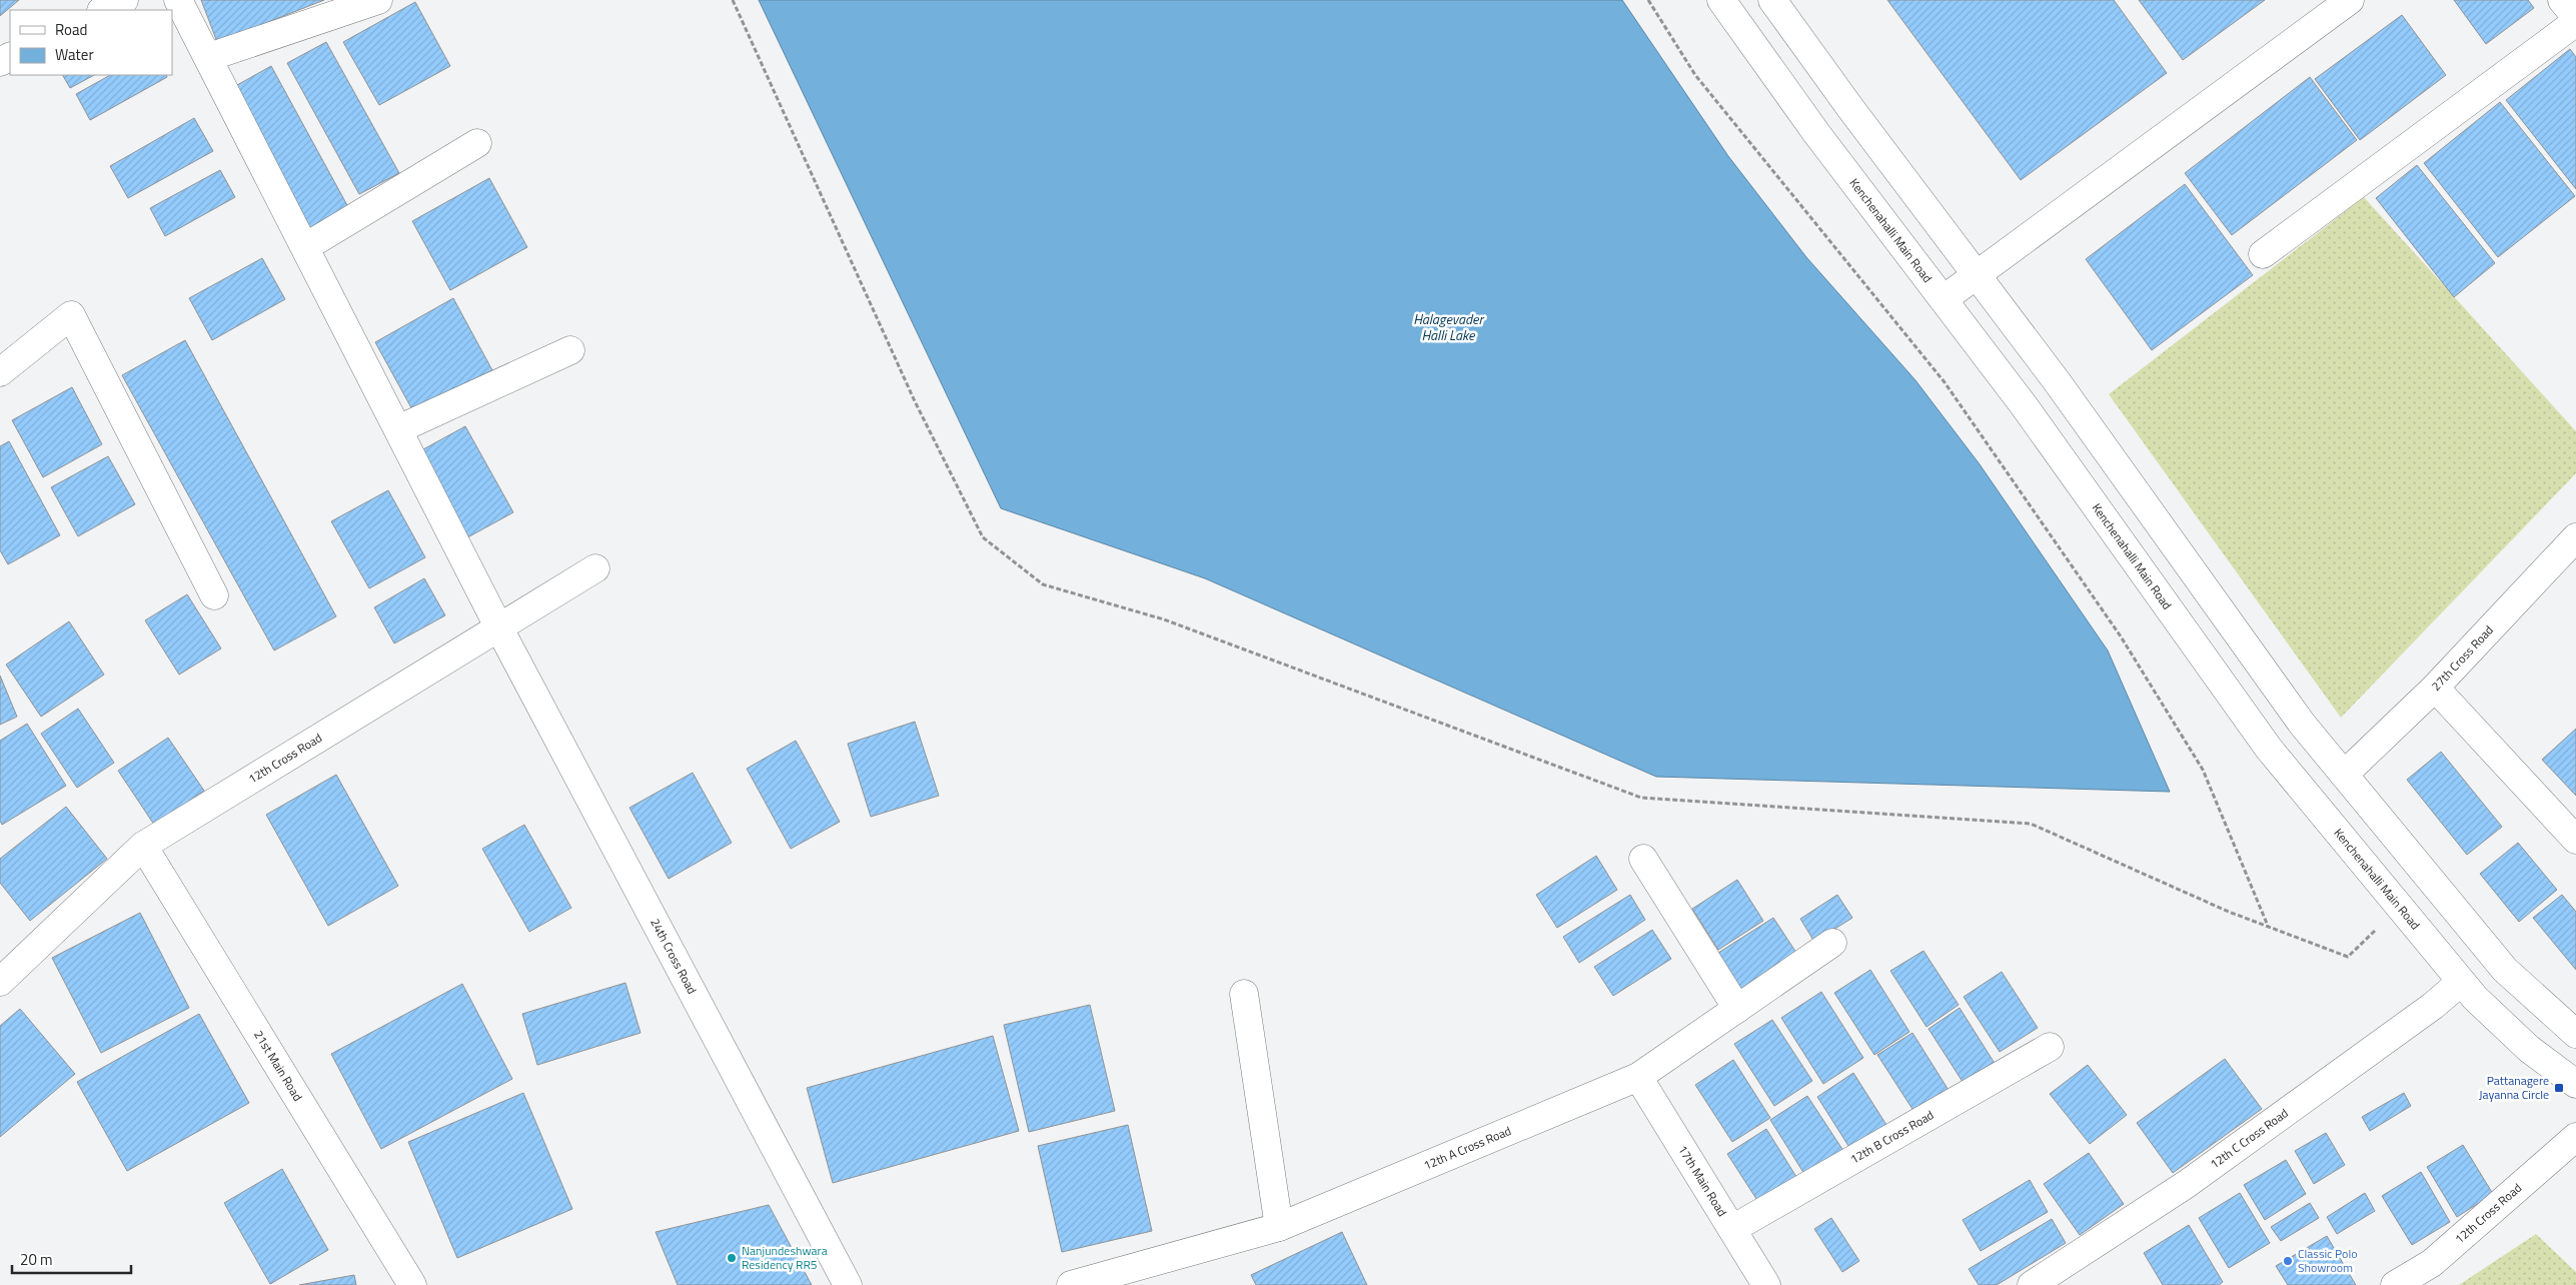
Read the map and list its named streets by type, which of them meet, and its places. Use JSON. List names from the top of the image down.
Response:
{
  "streets": {
    "street": [
      "Kenchenahalli Main Road",
      "27th Cross Road",
      "12th Cross Road",
      "24th Cross Road",
      "21st Main Road",
      "12th B Cross Road",
      "12th C Cross Road",
      "12th A Cross Road",
      "17th Main Road"
    ]
  },
  "crossings": [
    ["Kenchenahalli Main Road", "12th C Cross Road"],
    ["12th Cross Road", "24th Cross Road"],
    ["12th Cross Road", "21st Main Road"],
    ["12th B Cross Road", "17th Main Road"],
    ["12th A Cross Road", "17th Main Road"]
  ],
  "water": ["Halagevader Halli Lake"],
  "places": {
    "transit": ["Pattanagere Jayanna Circle"],
    "other": ["Nanjundeshwara Residency RR5", "Classic Polo Showroom"]
  },
  "legend": ["Road", "Water"],
  "scale_bar": "20 m"
}
